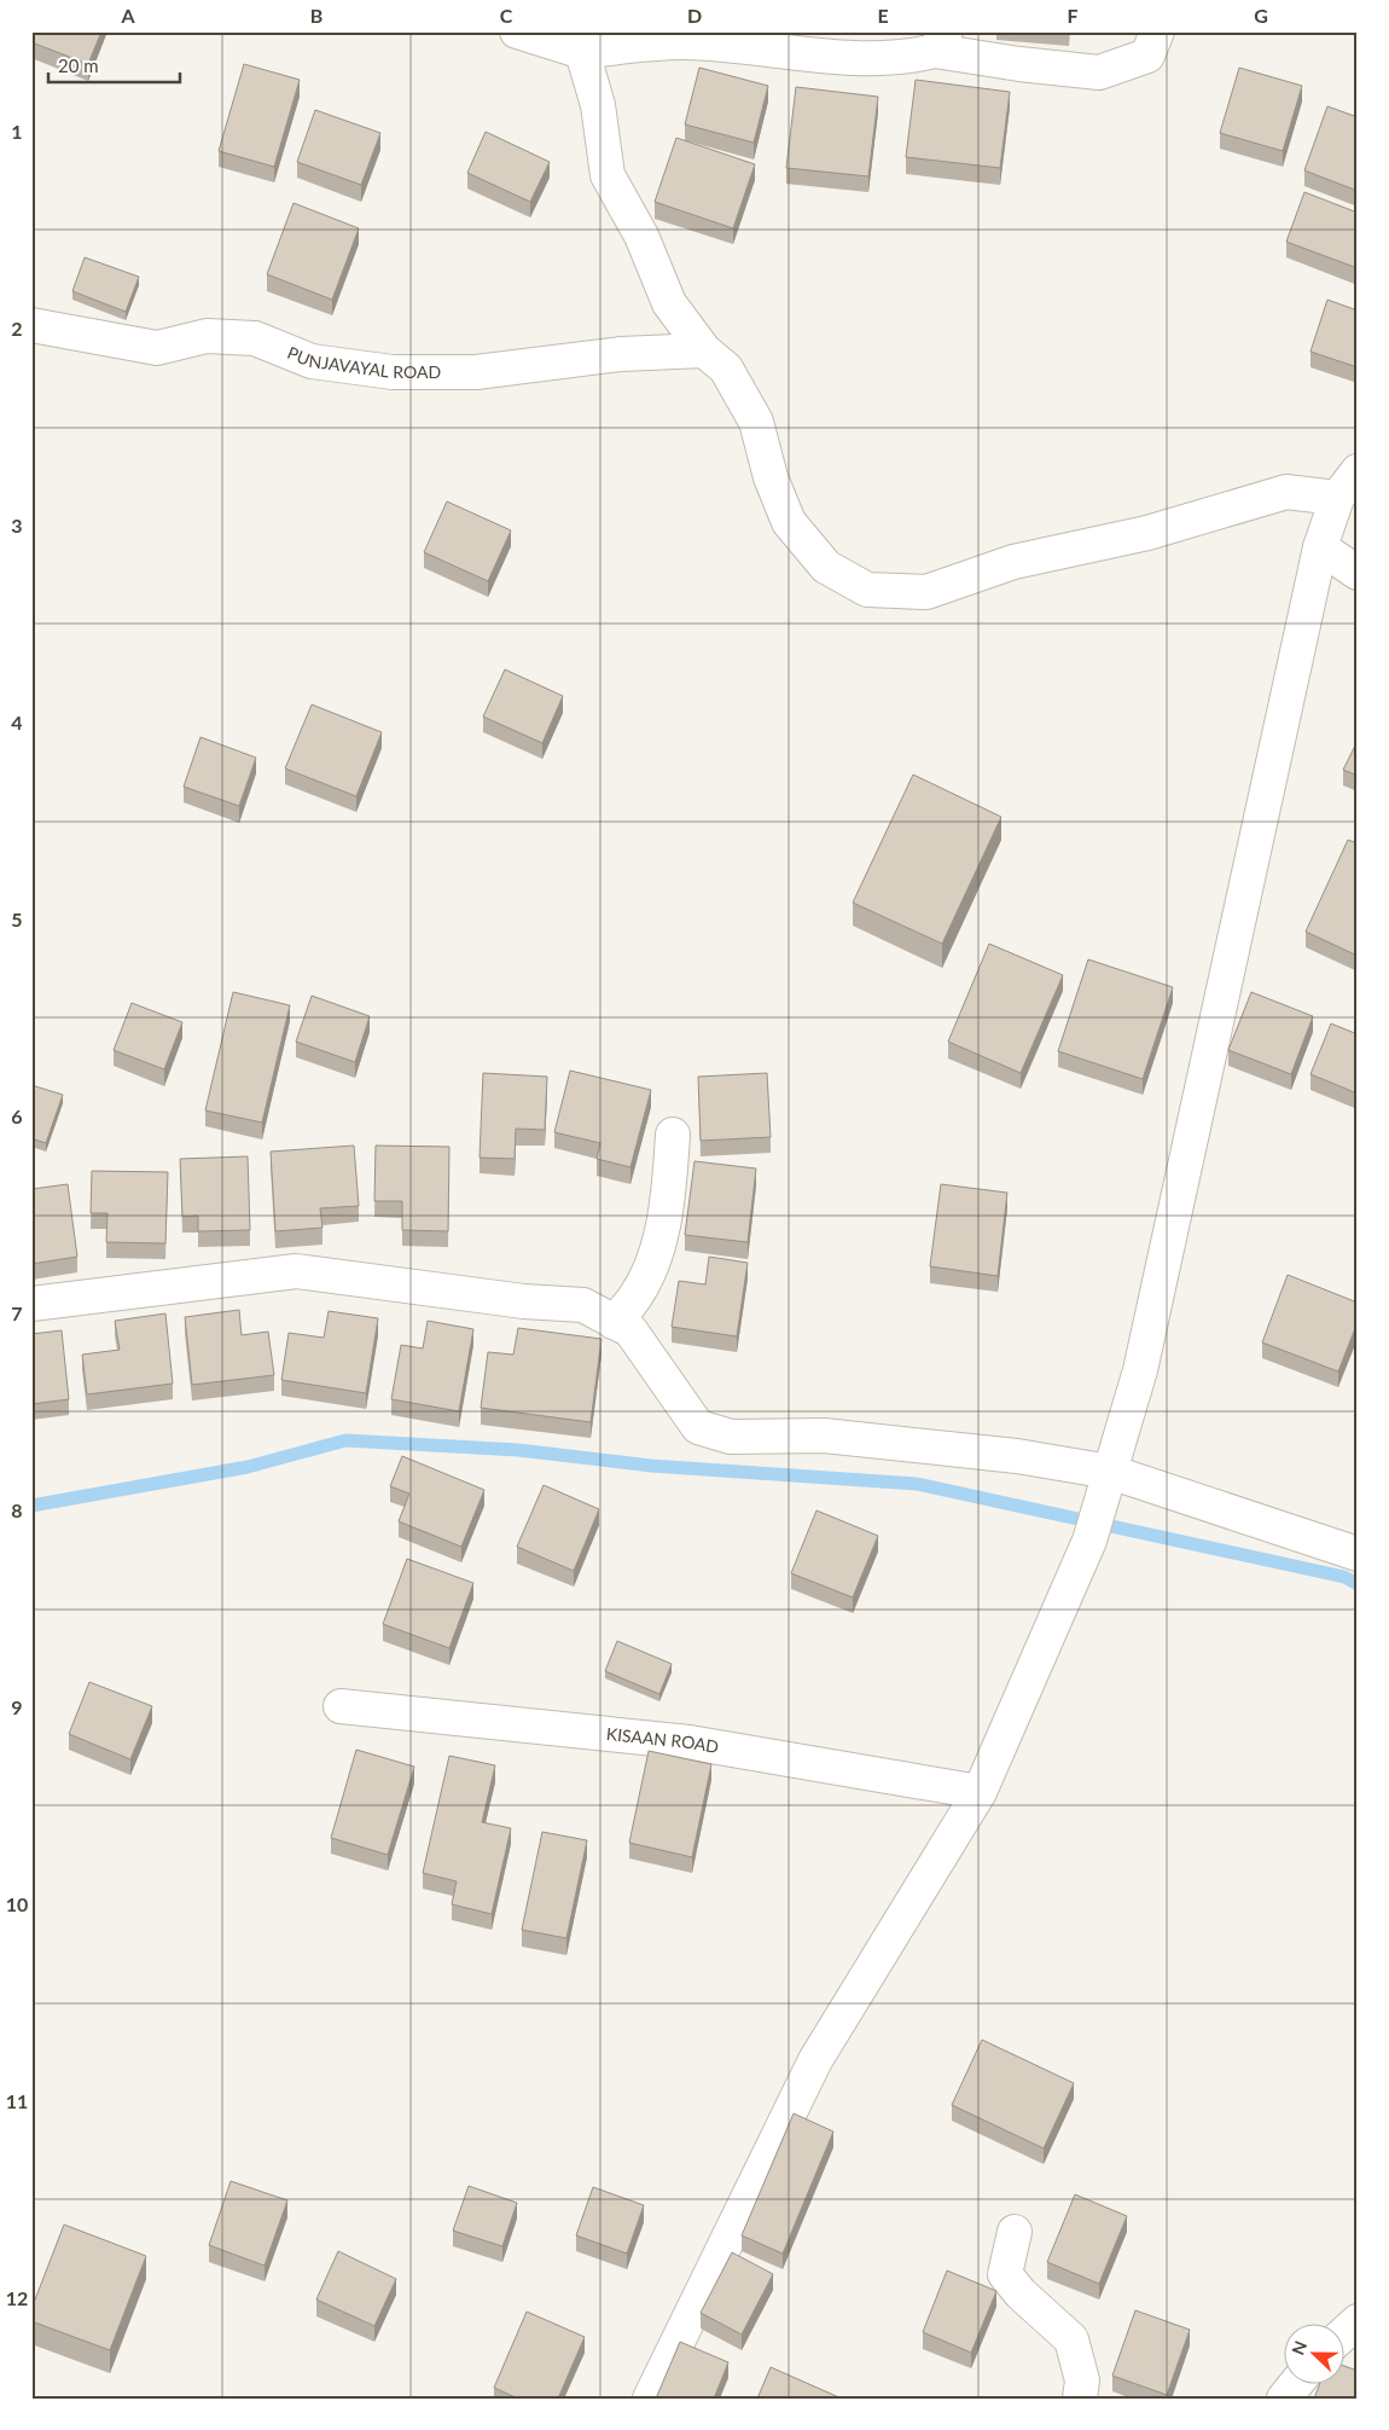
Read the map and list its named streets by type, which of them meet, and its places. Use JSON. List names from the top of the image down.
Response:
{
  "streets": {
    "street": ["PUNJAVAYAL ROAD", "KISAAN ROAD"]
  },
  "scale_bar": "20 m",
  "north": "left",
  "grid": {
    "columns": [
      "A",
      "B",
      "C",
      "D",
      "E",
      "F",
      "G"
    ],
    "rows": [
      "1",
      "2",
      "3",
      "4",
      "5",
      "6",
      "7",
      "8",
      "9",
      "10",
      "11",
      "12"
    ]
  }
}
